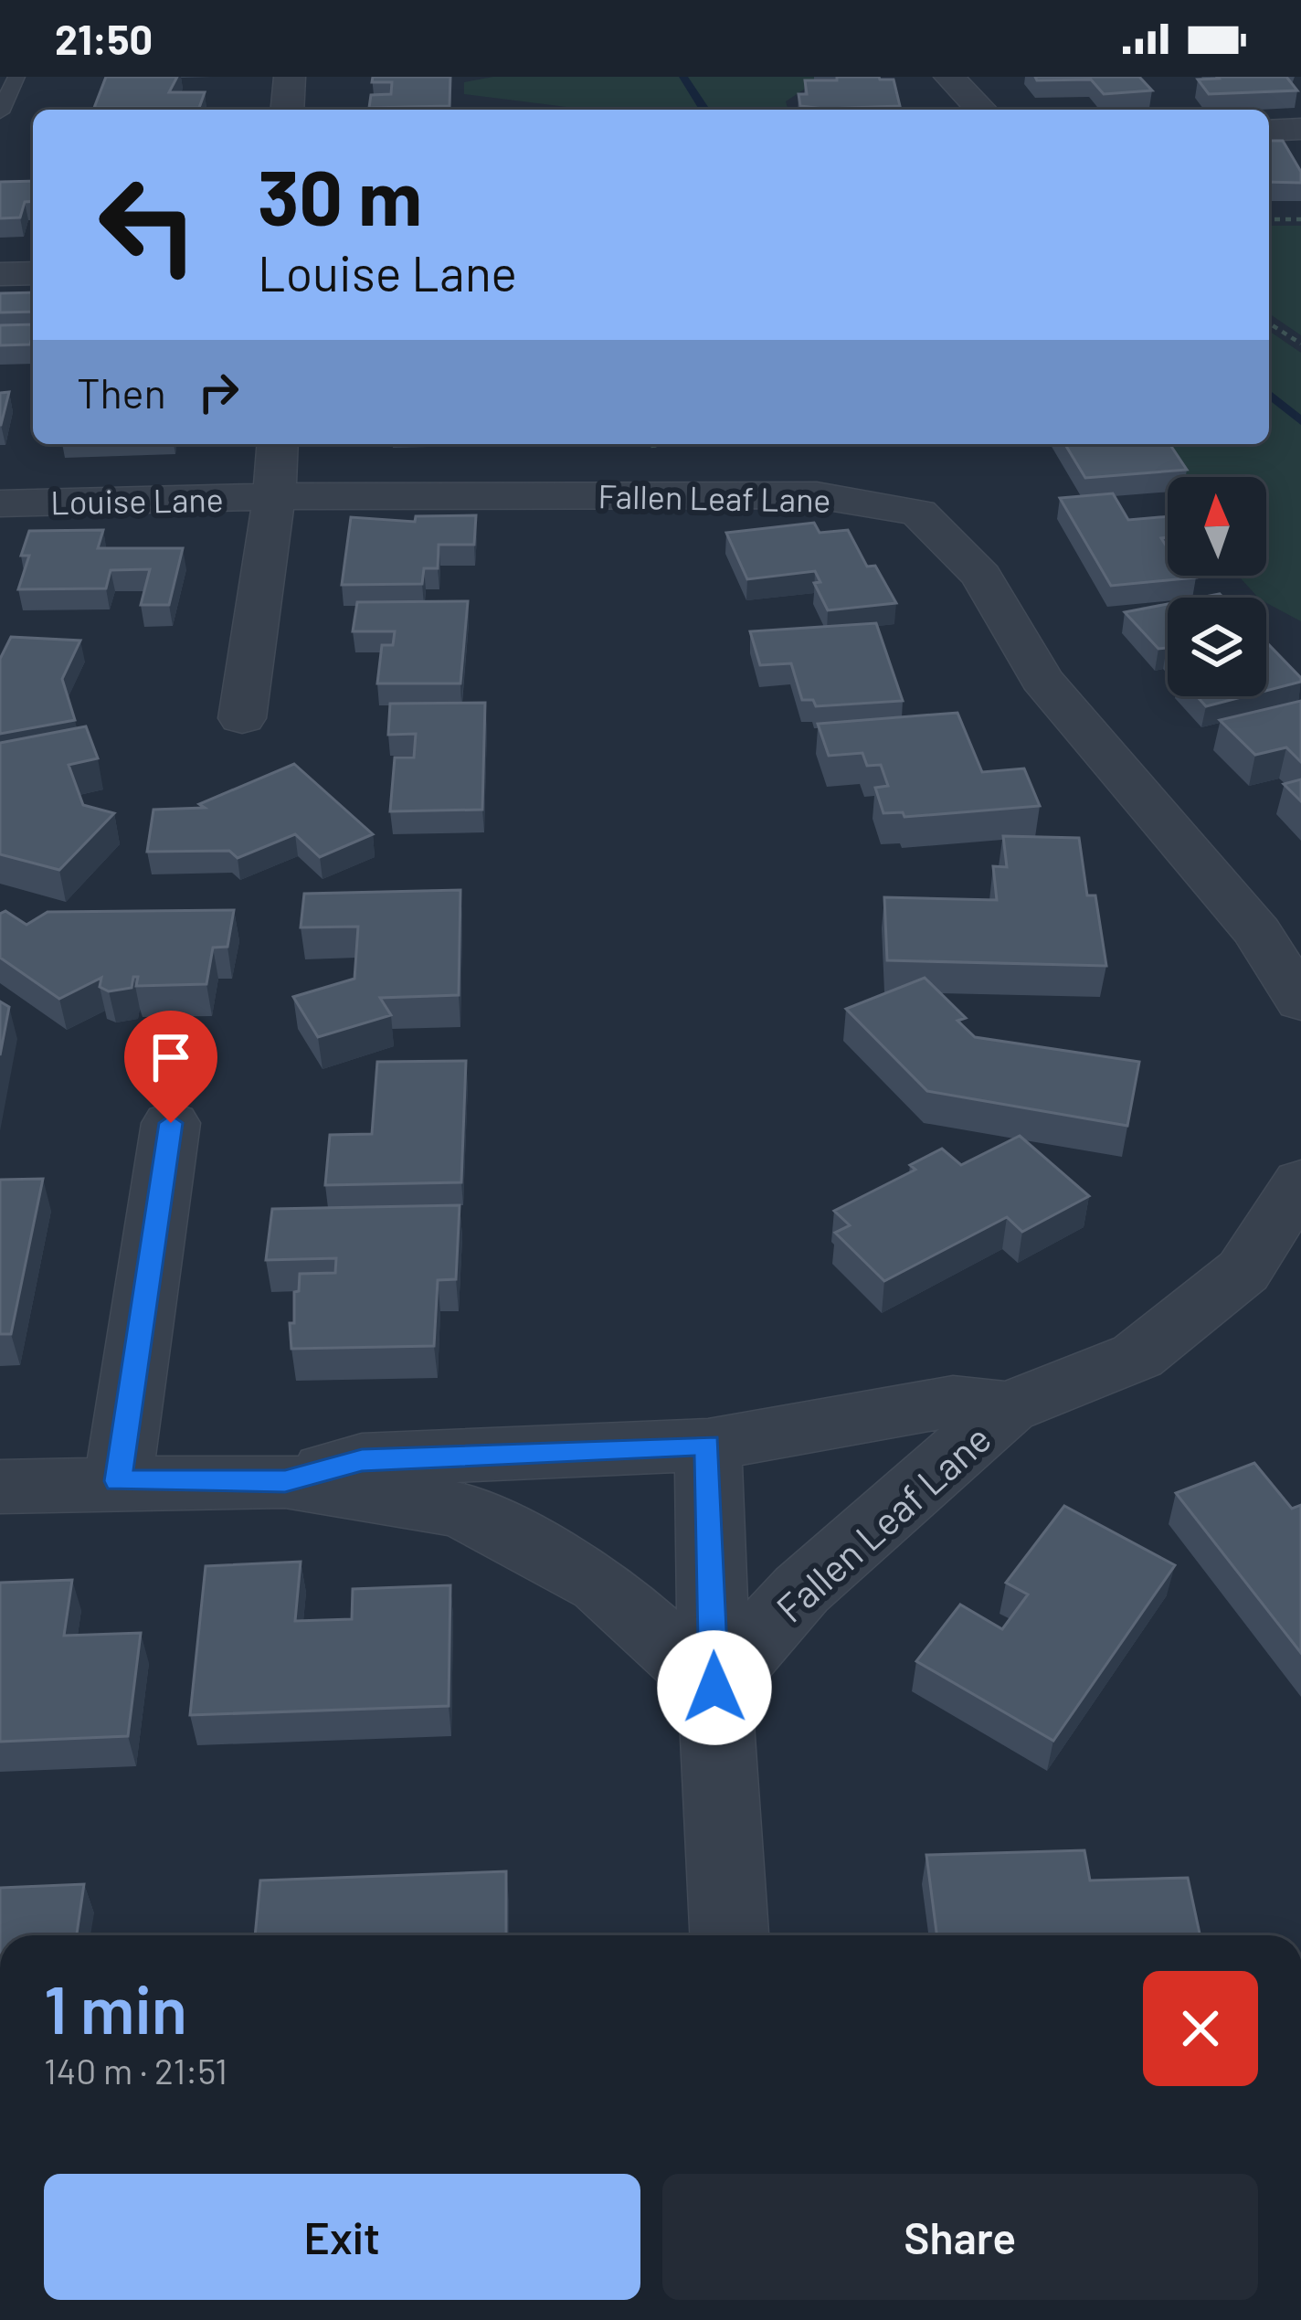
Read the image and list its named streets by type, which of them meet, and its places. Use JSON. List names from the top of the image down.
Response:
{
  "streets": {
    "street": ["Fallen Leaf Lane", "Louise Lane"]
  },
  "crossings": [
    ["Fallen Leaf Lane", "Louise Lane"]
  ],
  "north": "top",
  "page": {
    "status": "21:50",
    "turn": ["30 m", "Louise Lane"],
    "then": "Then",
    "heading": ["1 min", "140 m · 21:51"],
    "buttons": ["Exit", "Share"]
  }
}
